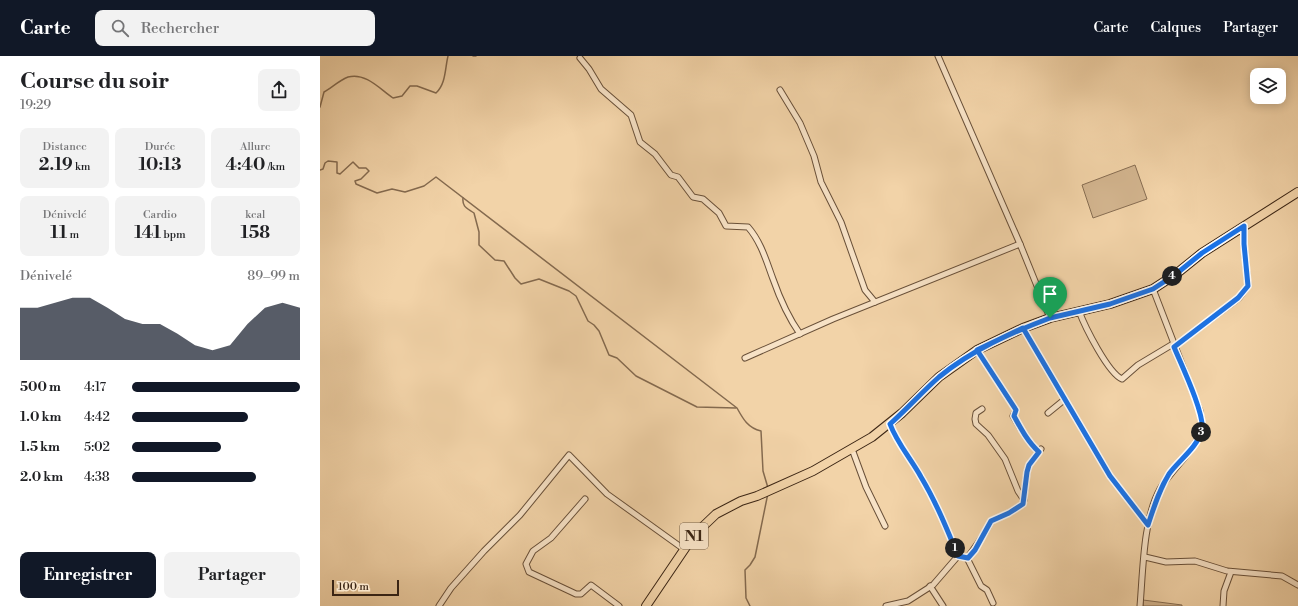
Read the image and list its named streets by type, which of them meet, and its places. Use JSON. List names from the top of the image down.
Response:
{
  "streets": {
    "main road": ["N1"]
  },
  "scale_bar": "100 m",
  "page": {
    "header": "Carte",
    "search": "Rechercher",
    "nav": ["Carte", "Calques", "Partager"],
    "heading": ["Course du soir", "19:29"],
    "stats": [
      ["Distance", "2.19 km"],
      ["Durée", "10:13"],
      ["Allure", "4:40 /km"],
      ["Dénivelé", "11 m"],
      ["Cardio", "141 bpm"],
      ["kcal", "158"]
    ],
    "chart": ["Dénivelé", "89–99 m"],
    "pins": ["4", "3", "1"],
    "list": [
      {
        "name": "500 m",
        "note": "4:17"
      },
      {
        "name": "1.0 km",
        "note": "4:42"
      },
      {
        "name": "1.5 km",
        "note": "5:02"
      },
      {
        "name": "2.0 km",
        "note": "4:38"
      }
    ],
    "buttons": ["Enregistrer", "Partager"],
    "scale": "100 m"
  }
}
